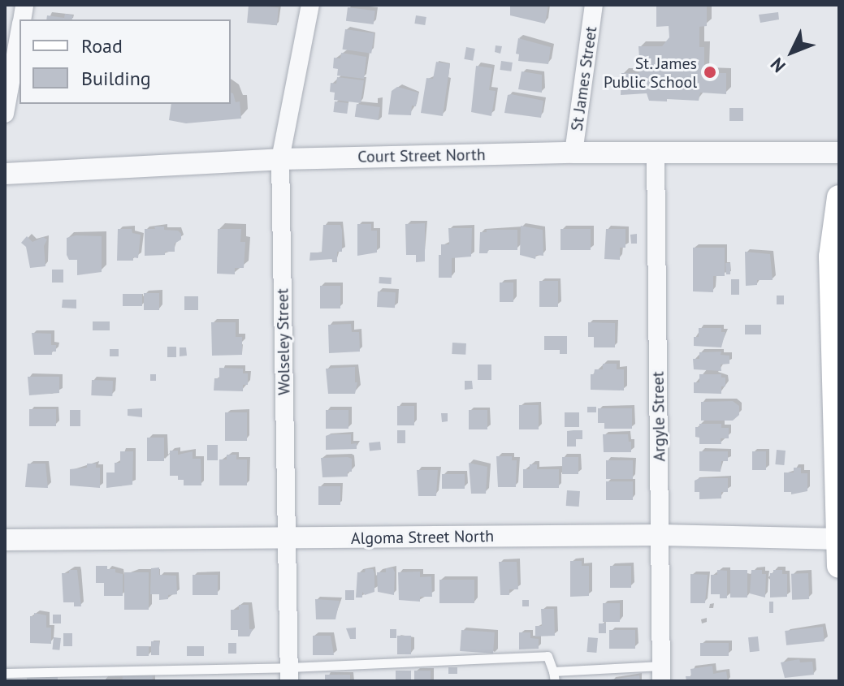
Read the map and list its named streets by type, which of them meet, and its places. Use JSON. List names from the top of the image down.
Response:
{
  "streets": {
    "street": [
      "St James Street",
      "Court Street North",
      "Wolseley Street",
      "Argyle Street",
      "Algoma Street North"
    ]
  },
  "crossings": [
    ["St James Street", "Court Street North"],
    ["Court Street North", "Wolseley Street"],
    ["Court Street North", "Argyle Street"],
    ["Wolseley Street", "Algoma Street North"],
    ["Argyle Street", "Algoma Street North"]
  ],
  "places": ["St. James Public School"],
  "legend": ["Road", "Building"],
  "north": "bottom left"
}
